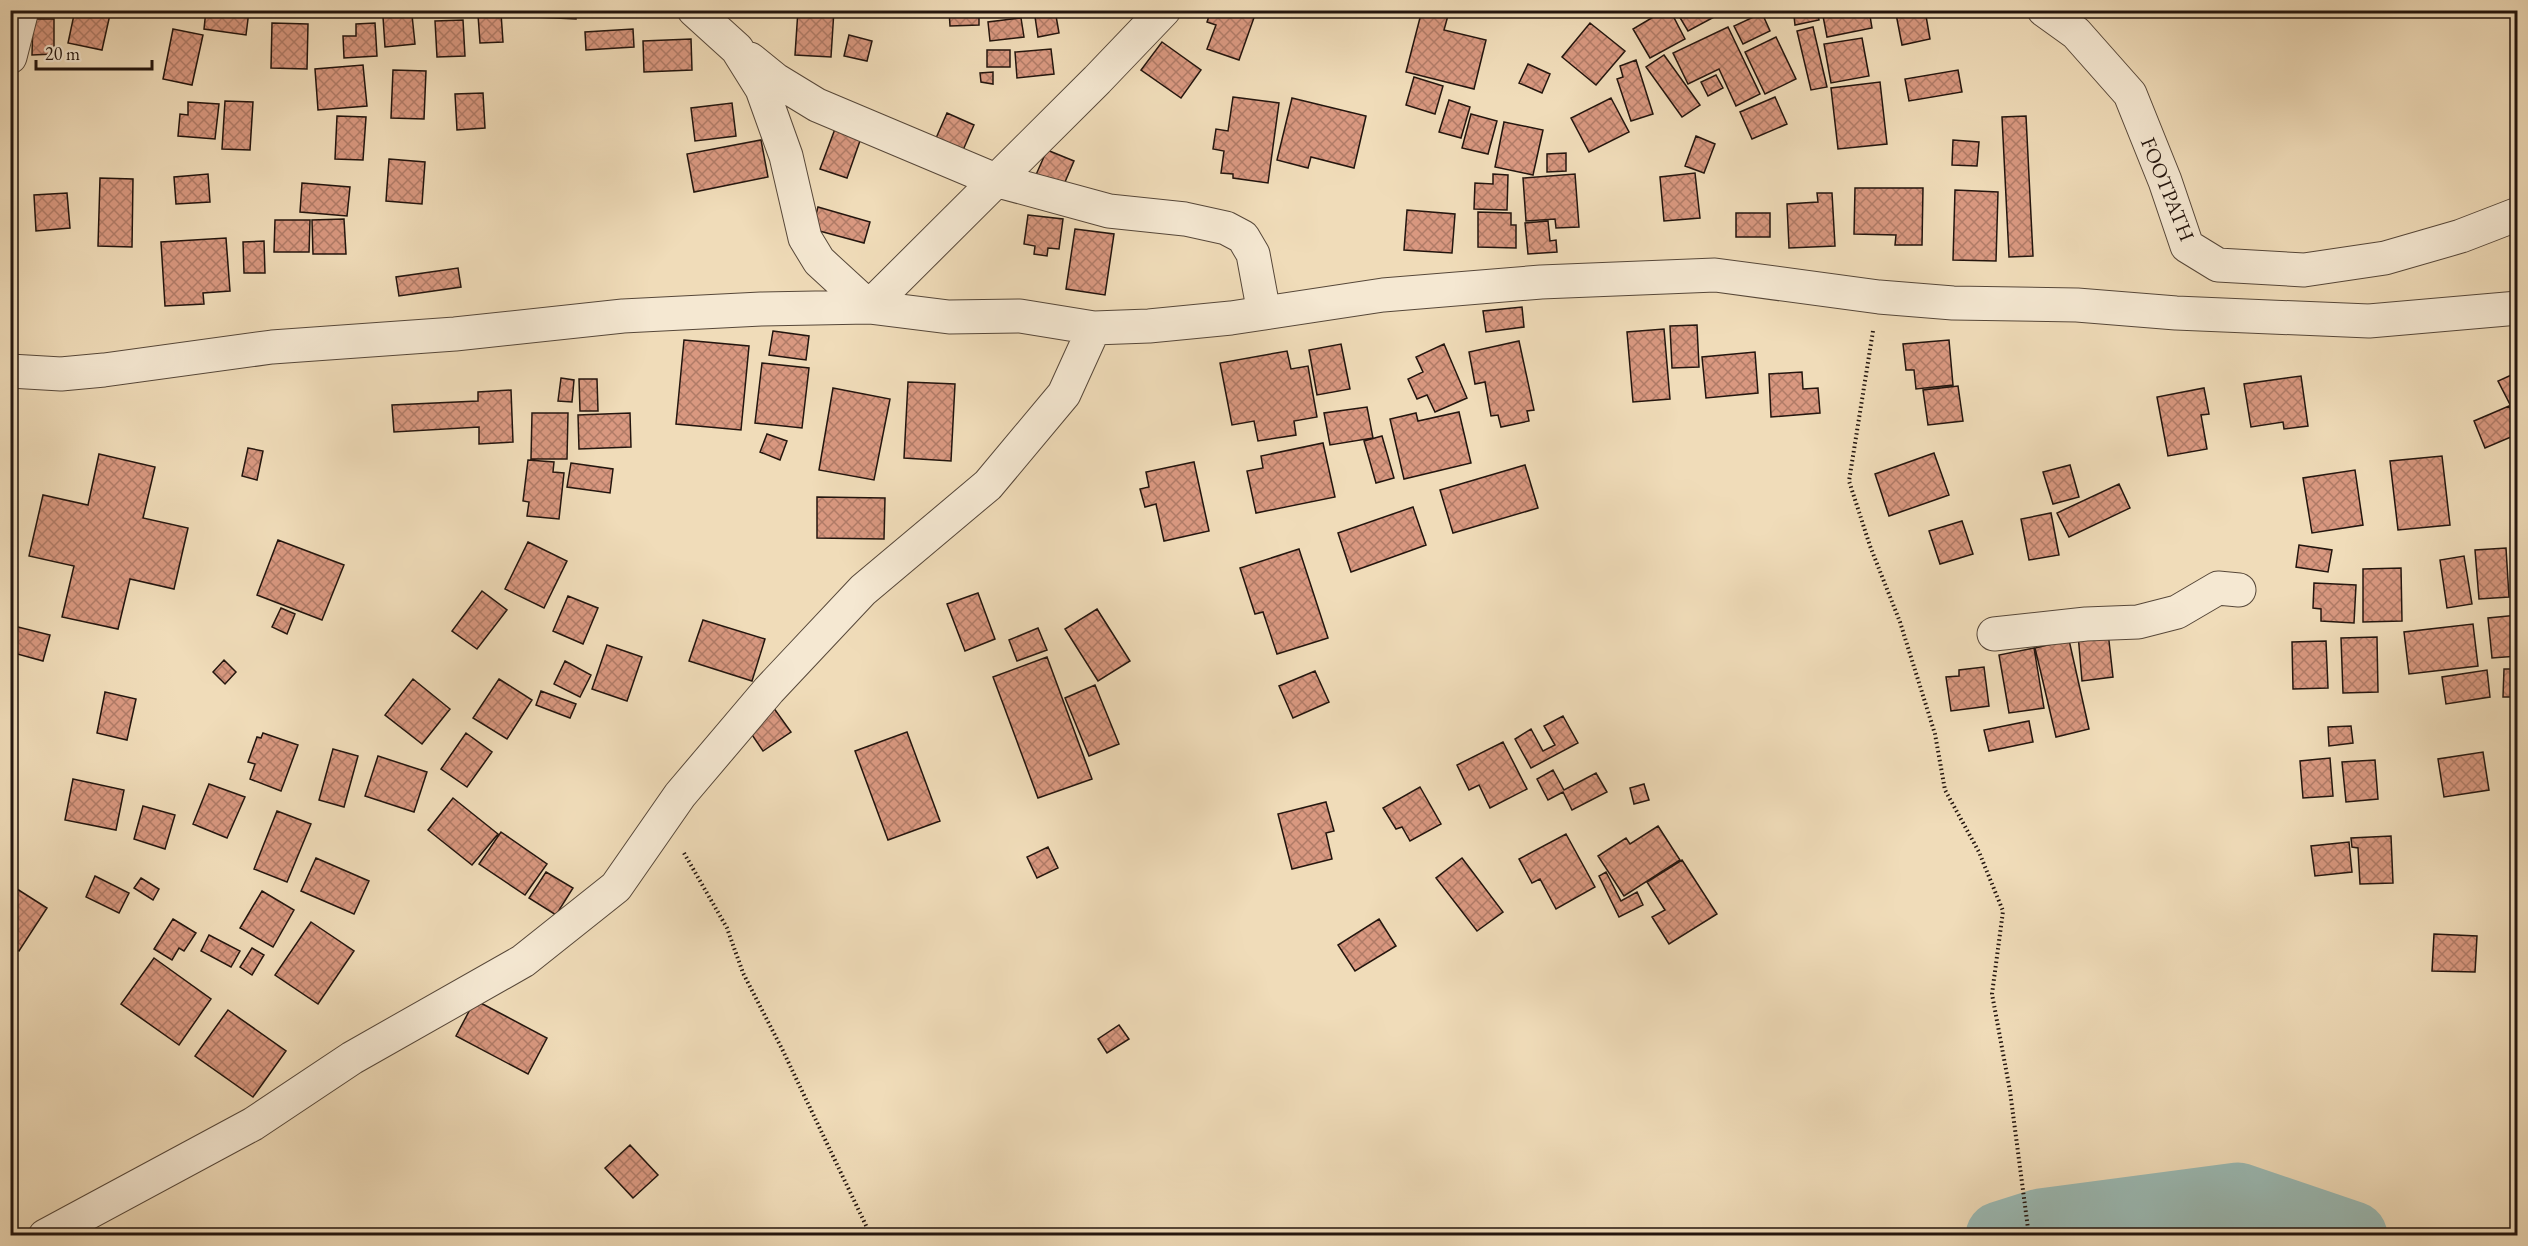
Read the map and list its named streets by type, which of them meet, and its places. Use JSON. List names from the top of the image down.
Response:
{
  "streets": {
    "street": ["FOOTPATH"]
  },
  "scale_bar": "20 m"
}
